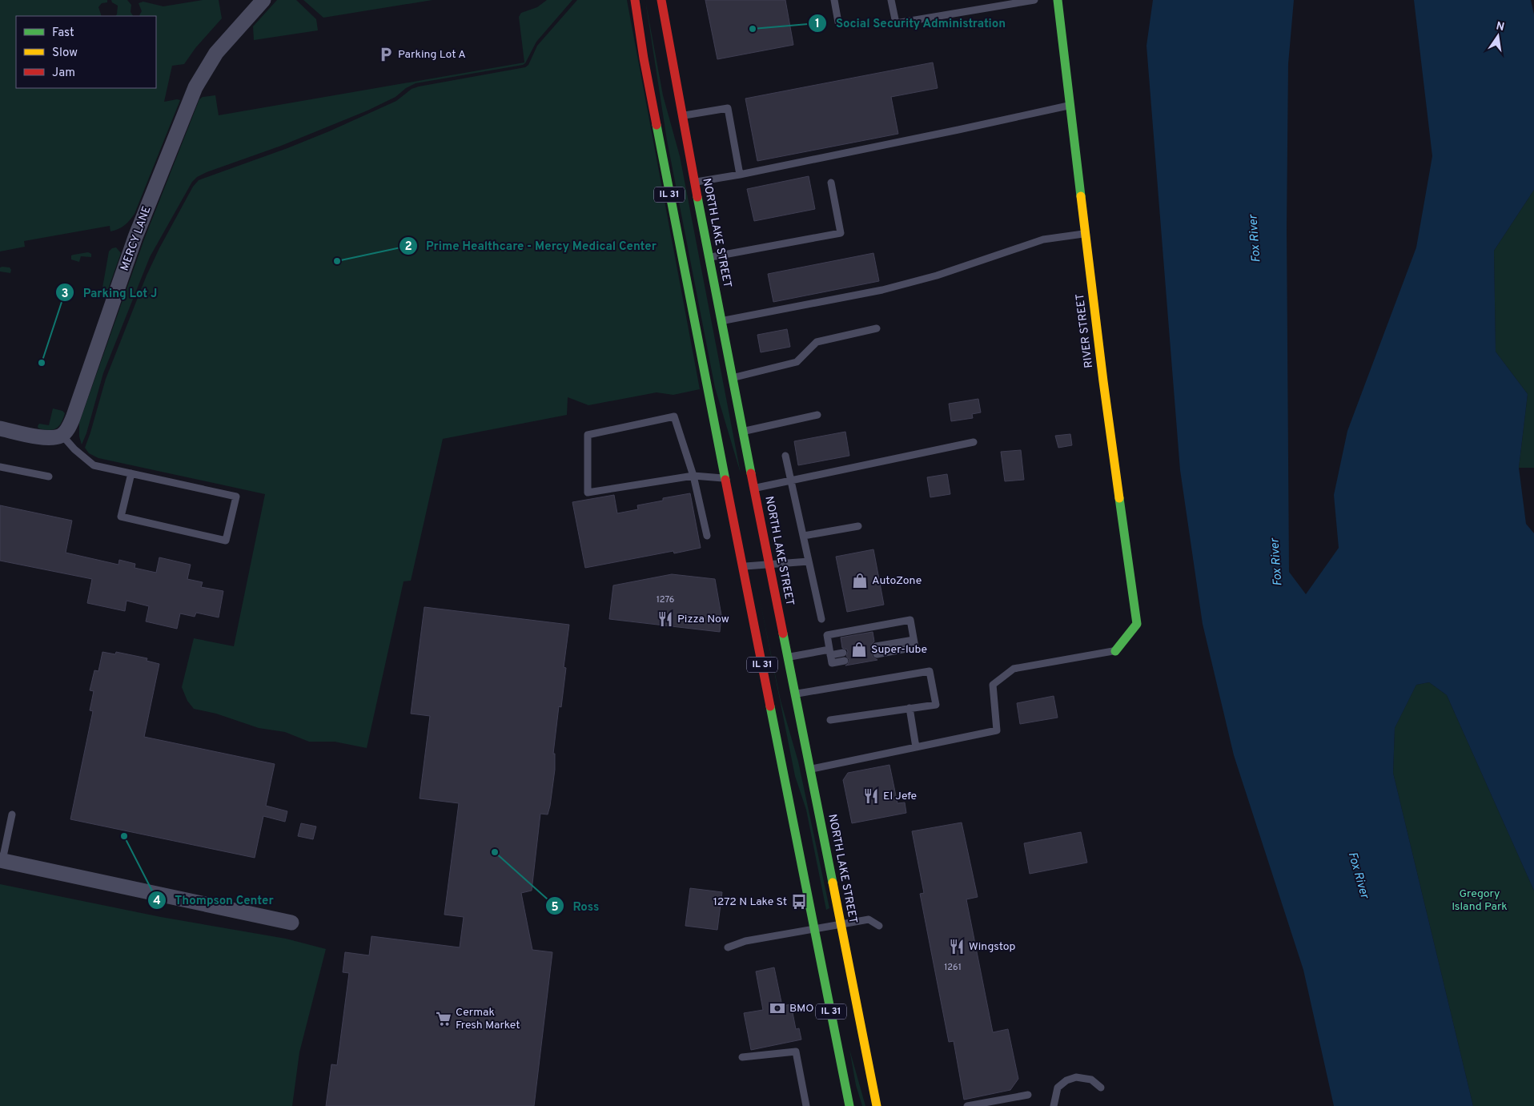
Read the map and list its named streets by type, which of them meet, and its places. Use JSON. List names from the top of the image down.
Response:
{
  "streets": {
    "main road": ["IL 31", "NORTH LAKE STREET", "RIVER STREET"],
    "street": ["MERCY LANE"]
  },
  "water": ["Fox River"],
  "parks": ["Gregory Island Park"],
  "places": {
    "other": [
      "Social Security Administration",
      "Prime Healthcare - Mercy Medical Center",
      "Parking Lot J",
      "Thompson Center",
      "Ross"
    ],
    "parking": ["Parking Lot A"],
    "shop": ["AutoZone", "Super-lube"],
    "restaurant": ["Pizza Now", "El Jefe", "Wingstop"],
    "bus stop": ["1272 N Lake St"],
    "bank": ["BMO"],
    "supermarket": ["Cermak Fresh Market"]
  },
  "house_numbers": ["1276", "1261"],
  "legend": ["Fast", "Slow", "Jam"],
  "north": "top"
}
